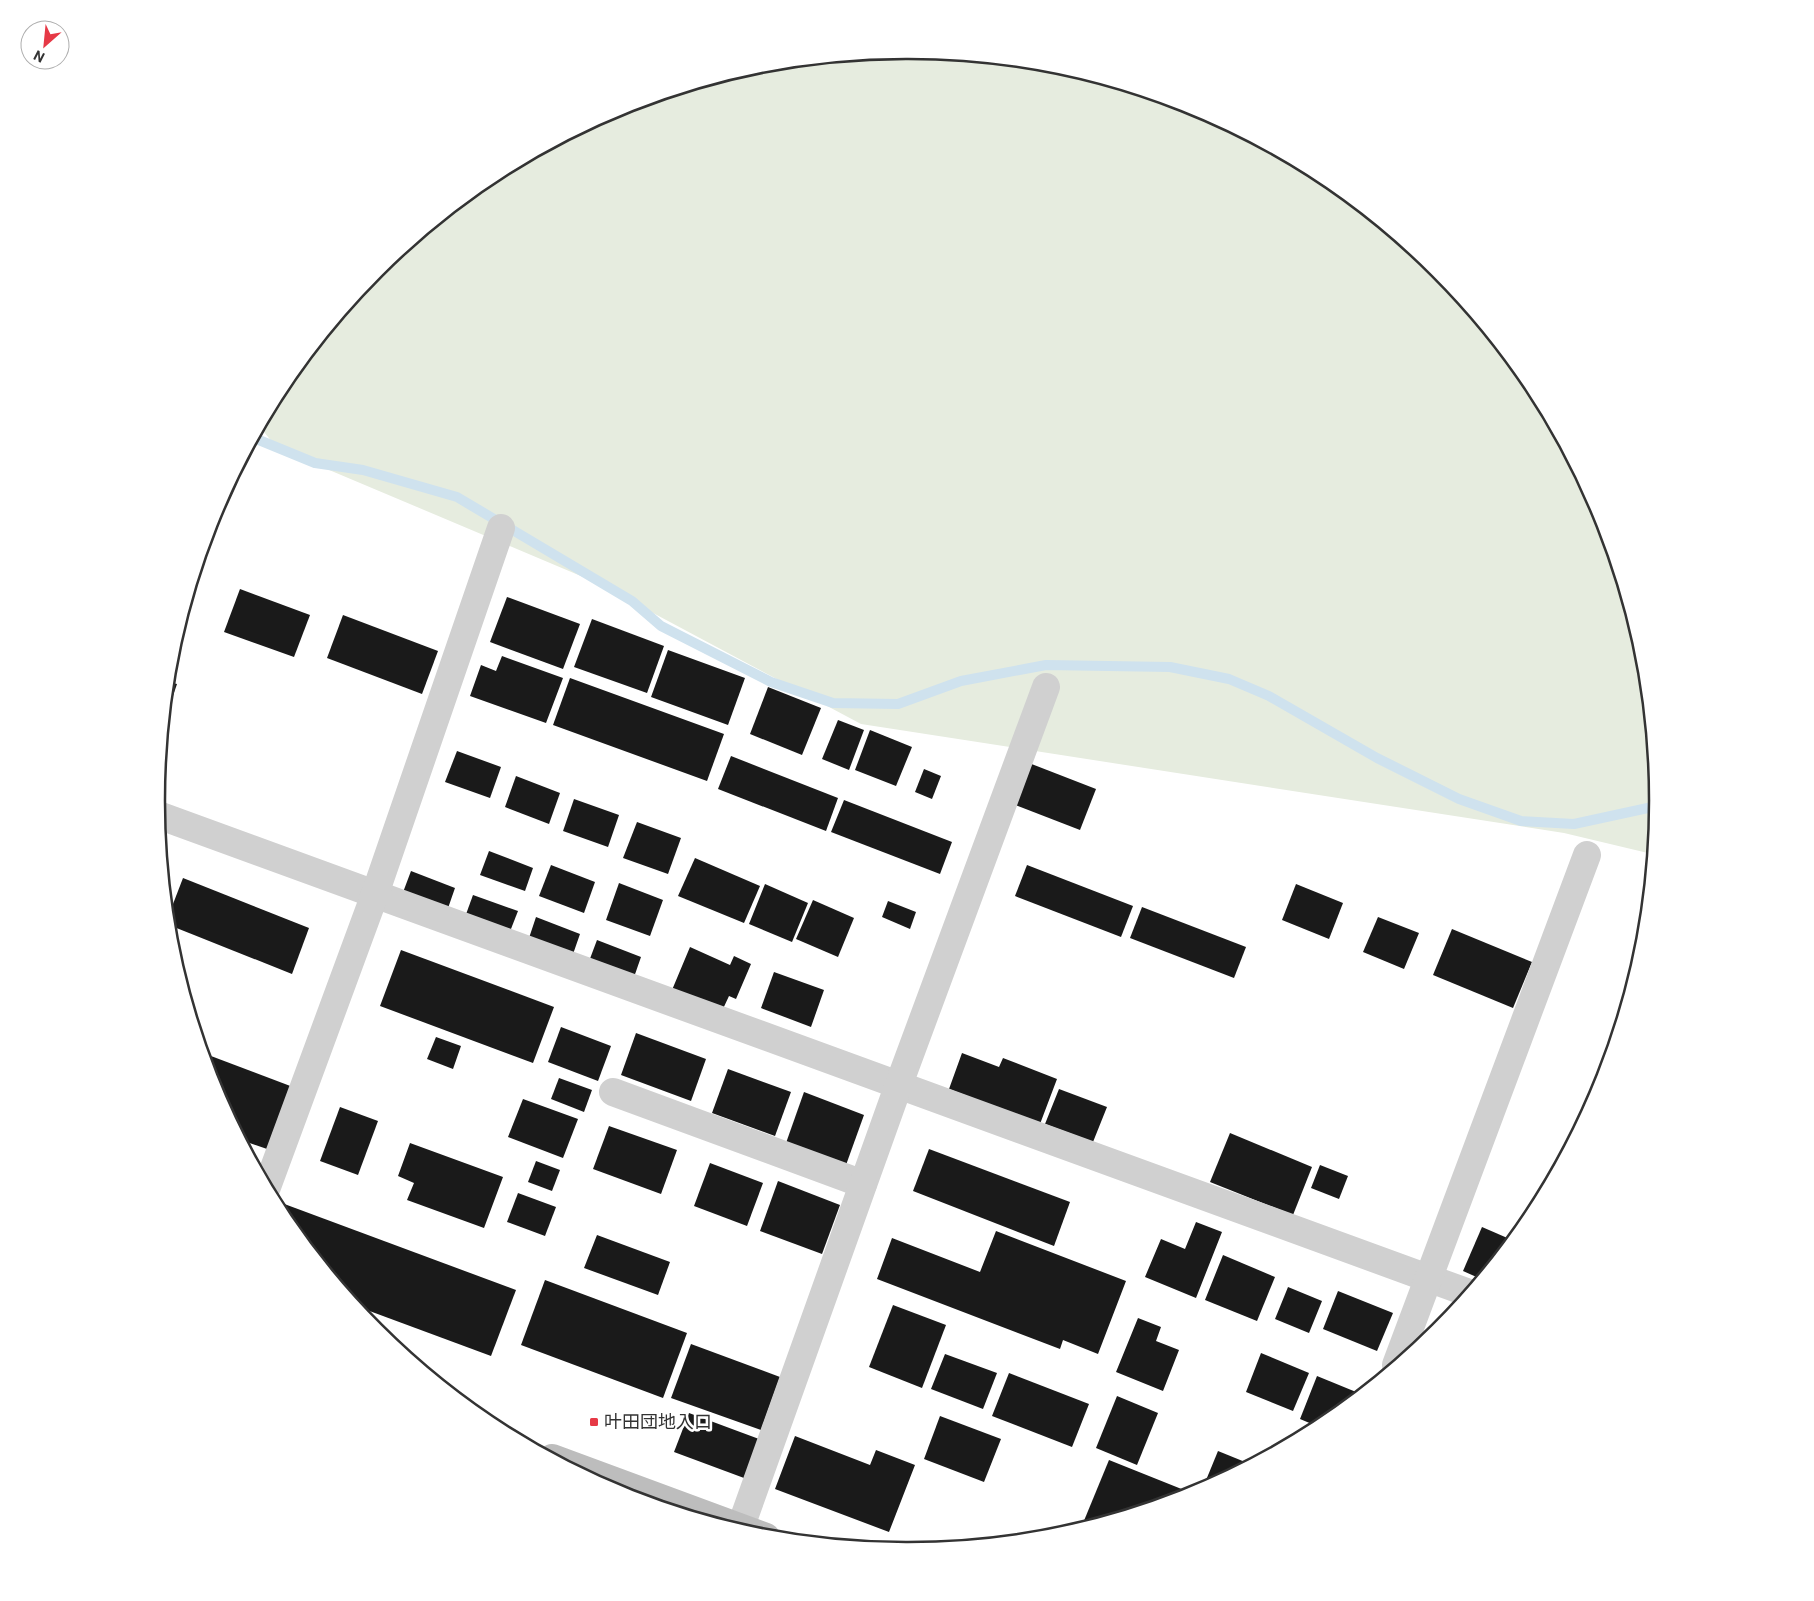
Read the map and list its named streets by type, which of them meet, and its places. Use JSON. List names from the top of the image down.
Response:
{
  "places": {
    "transit": ["叶田団地入口"]
  },
  "north": "bottom left"
}
